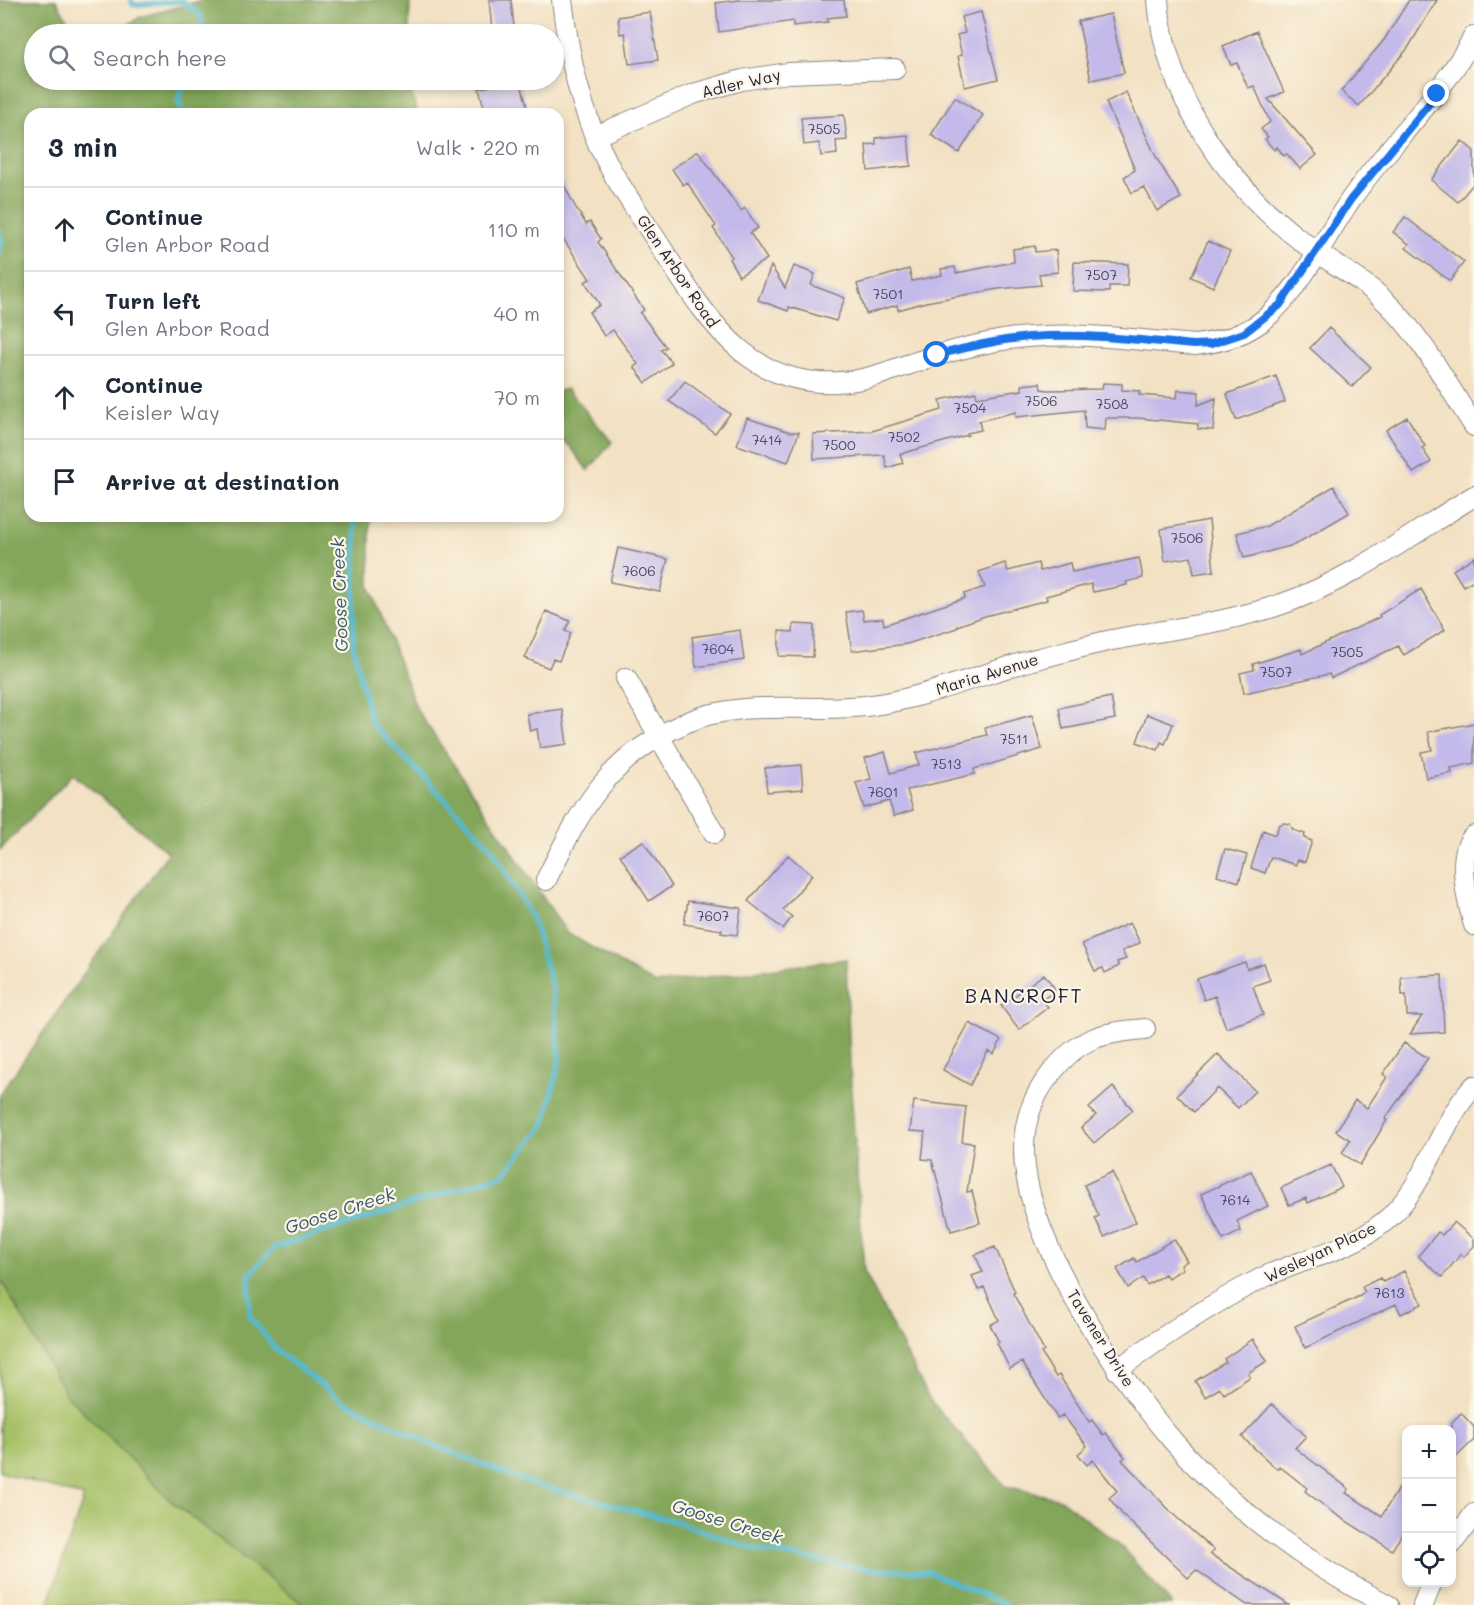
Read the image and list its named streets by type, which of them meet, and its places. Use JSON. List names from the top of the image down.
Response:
{
  "streets": {
    "street": [
      "Adler Way",
      "Glen Arbor Road",
      "Maria Avenue",
      "Wesleyan Place",
      "Tavener Drive"
    ]
  },
  "crossings": [
    ["Adler Way", "Glen Arbor Road"],
    ["Wesleyan Place", "Tavener Drive"]
  ],
  "districts": ["BANCROFT"],
  "water": ["Goose Creek"],
  "house_numbers": [
    "7505",
    "7507",
    "7501",
    "7506",
    "7508",
    "7504",
    "7502",
    "7414",
    "7500",
    "7506",
    "7606",
    "7604",
    "7505",
    "7507",
    "7511",
    "7513",
    "7601",
    "7607",
    "7614",
    "7613"
  ],
  "page": {
    "search": "Search here",
    "heading": ["3 min", "Walk · 220 m"],
    "list": [
      ["Continue", "Glen Arbor Road", "110 m"],
      ["Turn left", "Glen Arbor Road", "40 m"],
      ["Continue", "Keisler Way", "70 m"],
      "Arrive at destination"
    ],
    "map_buttons": ["+", "−"]
  }
}
